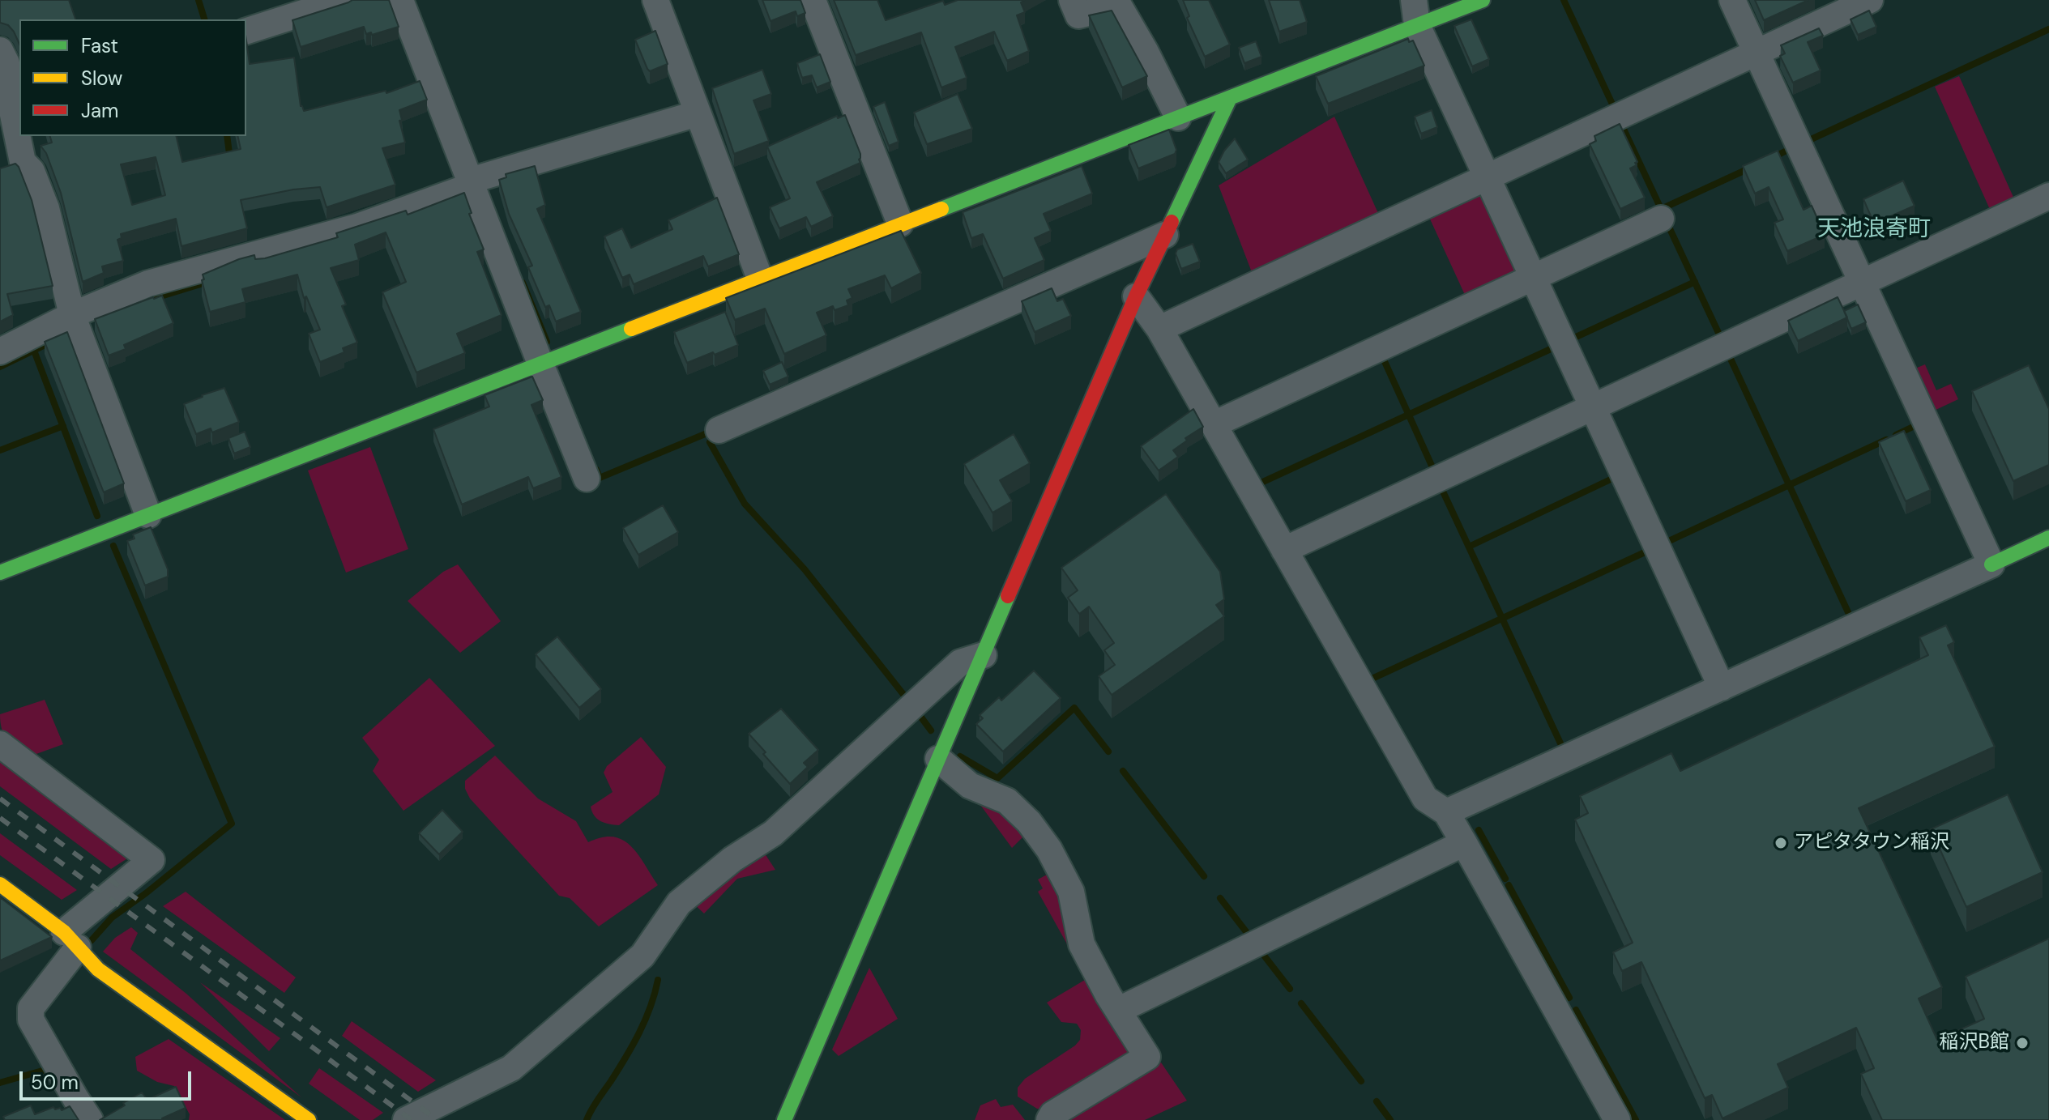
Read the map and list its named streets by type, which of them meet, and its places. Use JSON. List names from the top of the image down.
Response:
{
  "districts": ["天池浪寄町"],
  "places": ["アピタタウン稲沢", "稲沢B館"],
  "legend": ["Fast", "Slow", "Jam"],
  "scale_bar": "50 m"
}
